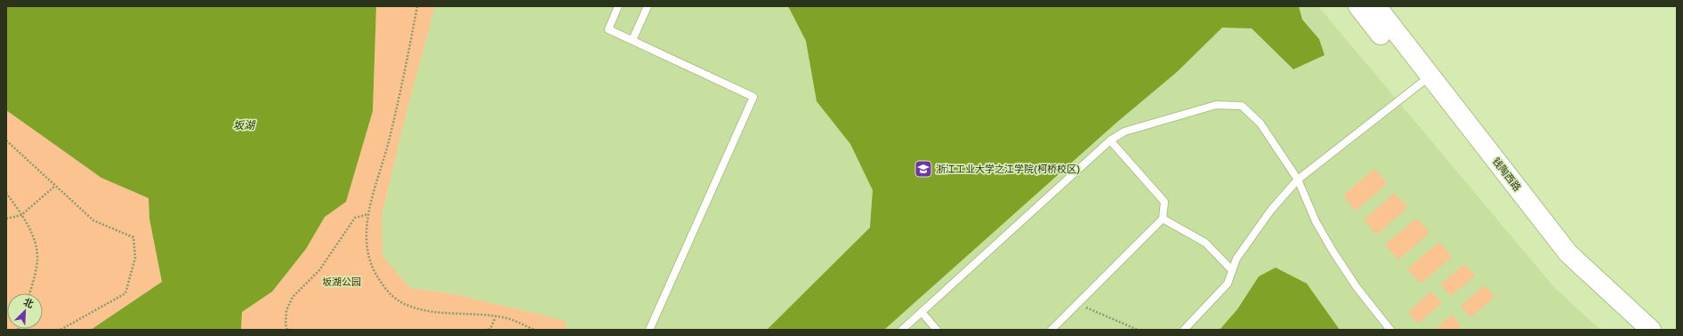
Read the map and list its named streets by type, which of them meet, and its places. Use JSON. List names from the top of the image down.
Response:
{
  "streets": {
    "street": ["钱陶西路"]
  },
  "water": ["坂湖"],
  "parks": ["坂湖公园"],
  "places": {
    "school or university": ["浙江工业大学之江学院(柯桥校区)"]
  },
  "north": "top right"
}
